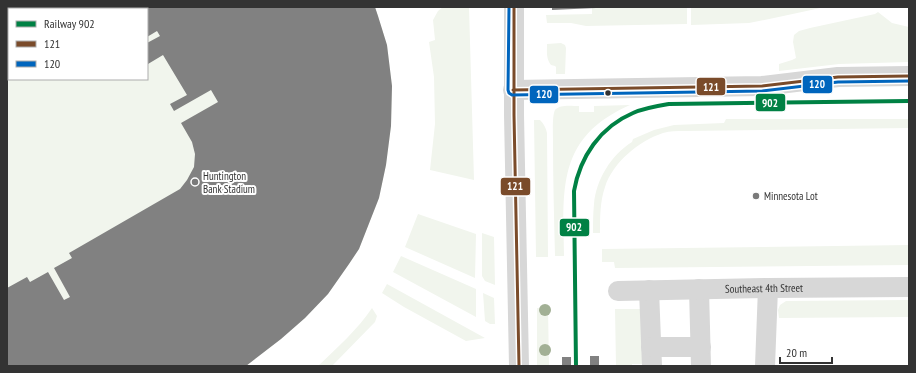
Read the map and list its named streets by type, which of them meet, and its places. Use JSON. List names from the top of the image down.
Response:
{
  "streets": {
    "street": ["Southeast 4th Street"]
  },
  "places": ["Huntington Bank Stadium", "Minnesota Lot"],
  "lines": ["transit line 121", "transit line 120", "rail line 902"],
  "legend": ["Railway 902", "121", "120"],
  "scale_bar": "20 m"
}
